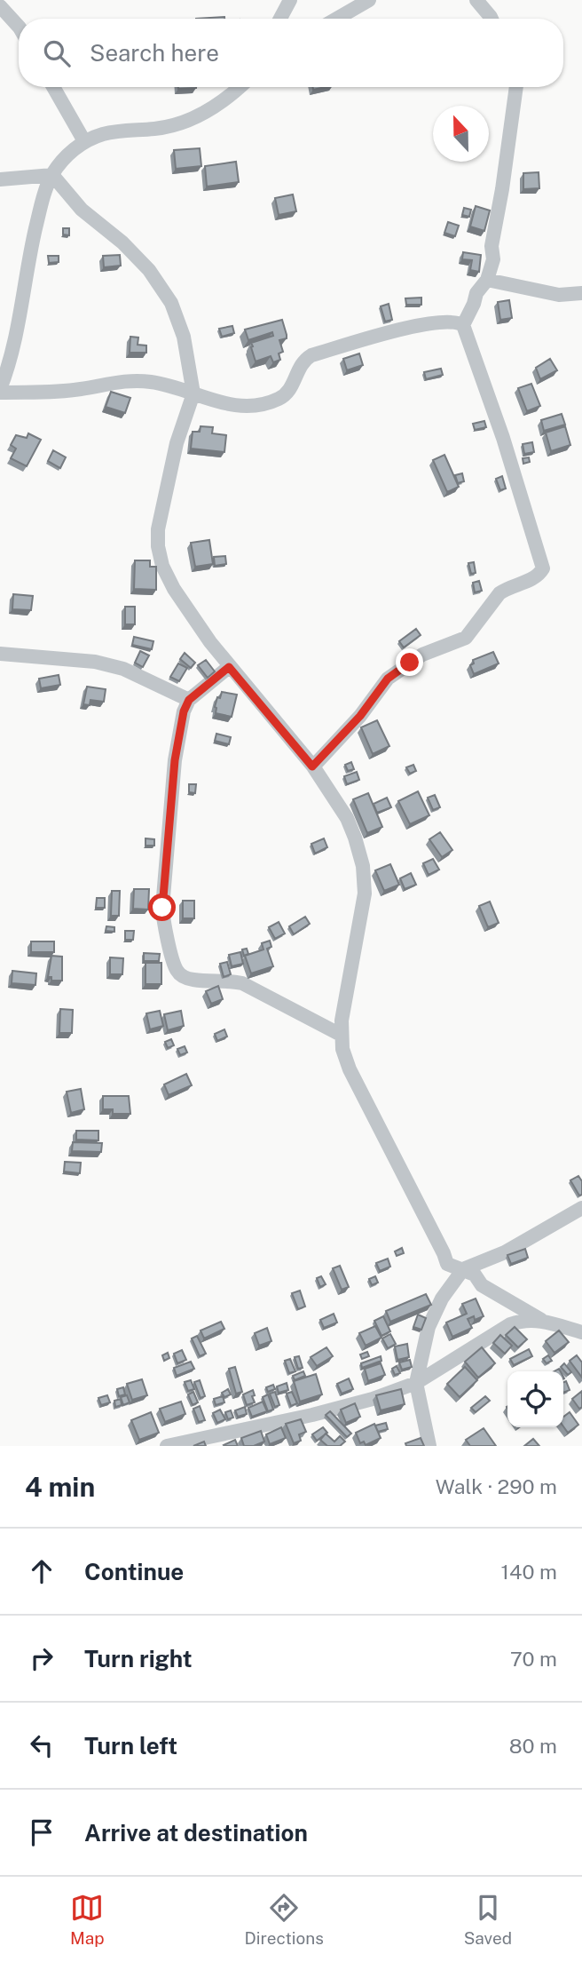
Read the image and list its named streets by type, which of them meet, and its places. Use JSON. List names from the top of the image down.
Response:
{
  "north": "top",
  "page": {
    "search": "Search here",
    "heading": ["4 min", "Walk · 290 m"],
    "list": [
      ["Continue", "140 m"],
      ["Turn right", "70 m"],
      ["Turn left", "80 m"],
      "Arrive at destination"
    ],
    "nav": ["Map", "Directions", "Saved"]
  }
}
